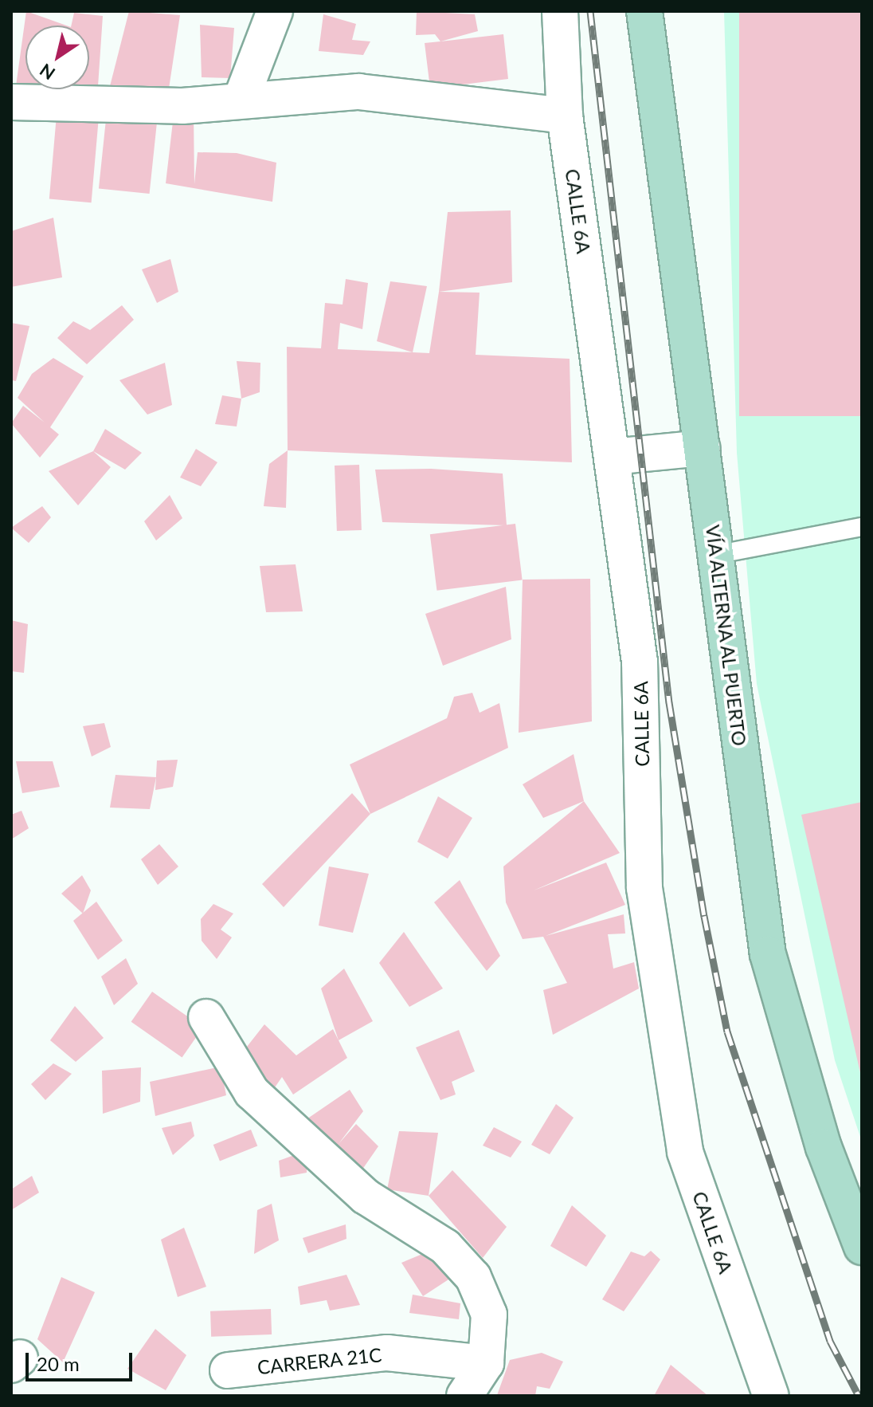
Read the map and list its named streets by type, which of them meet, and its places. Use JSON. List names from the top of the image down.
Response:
{
  "streets": {
    "main road": ["VÍA ALTERNA AL PUERTO"],
    "street": ["CALLE 6A", "CARRERA 21C"]
  },
  "scale_bar": "20 m",
  "north": "bottom left"
}
